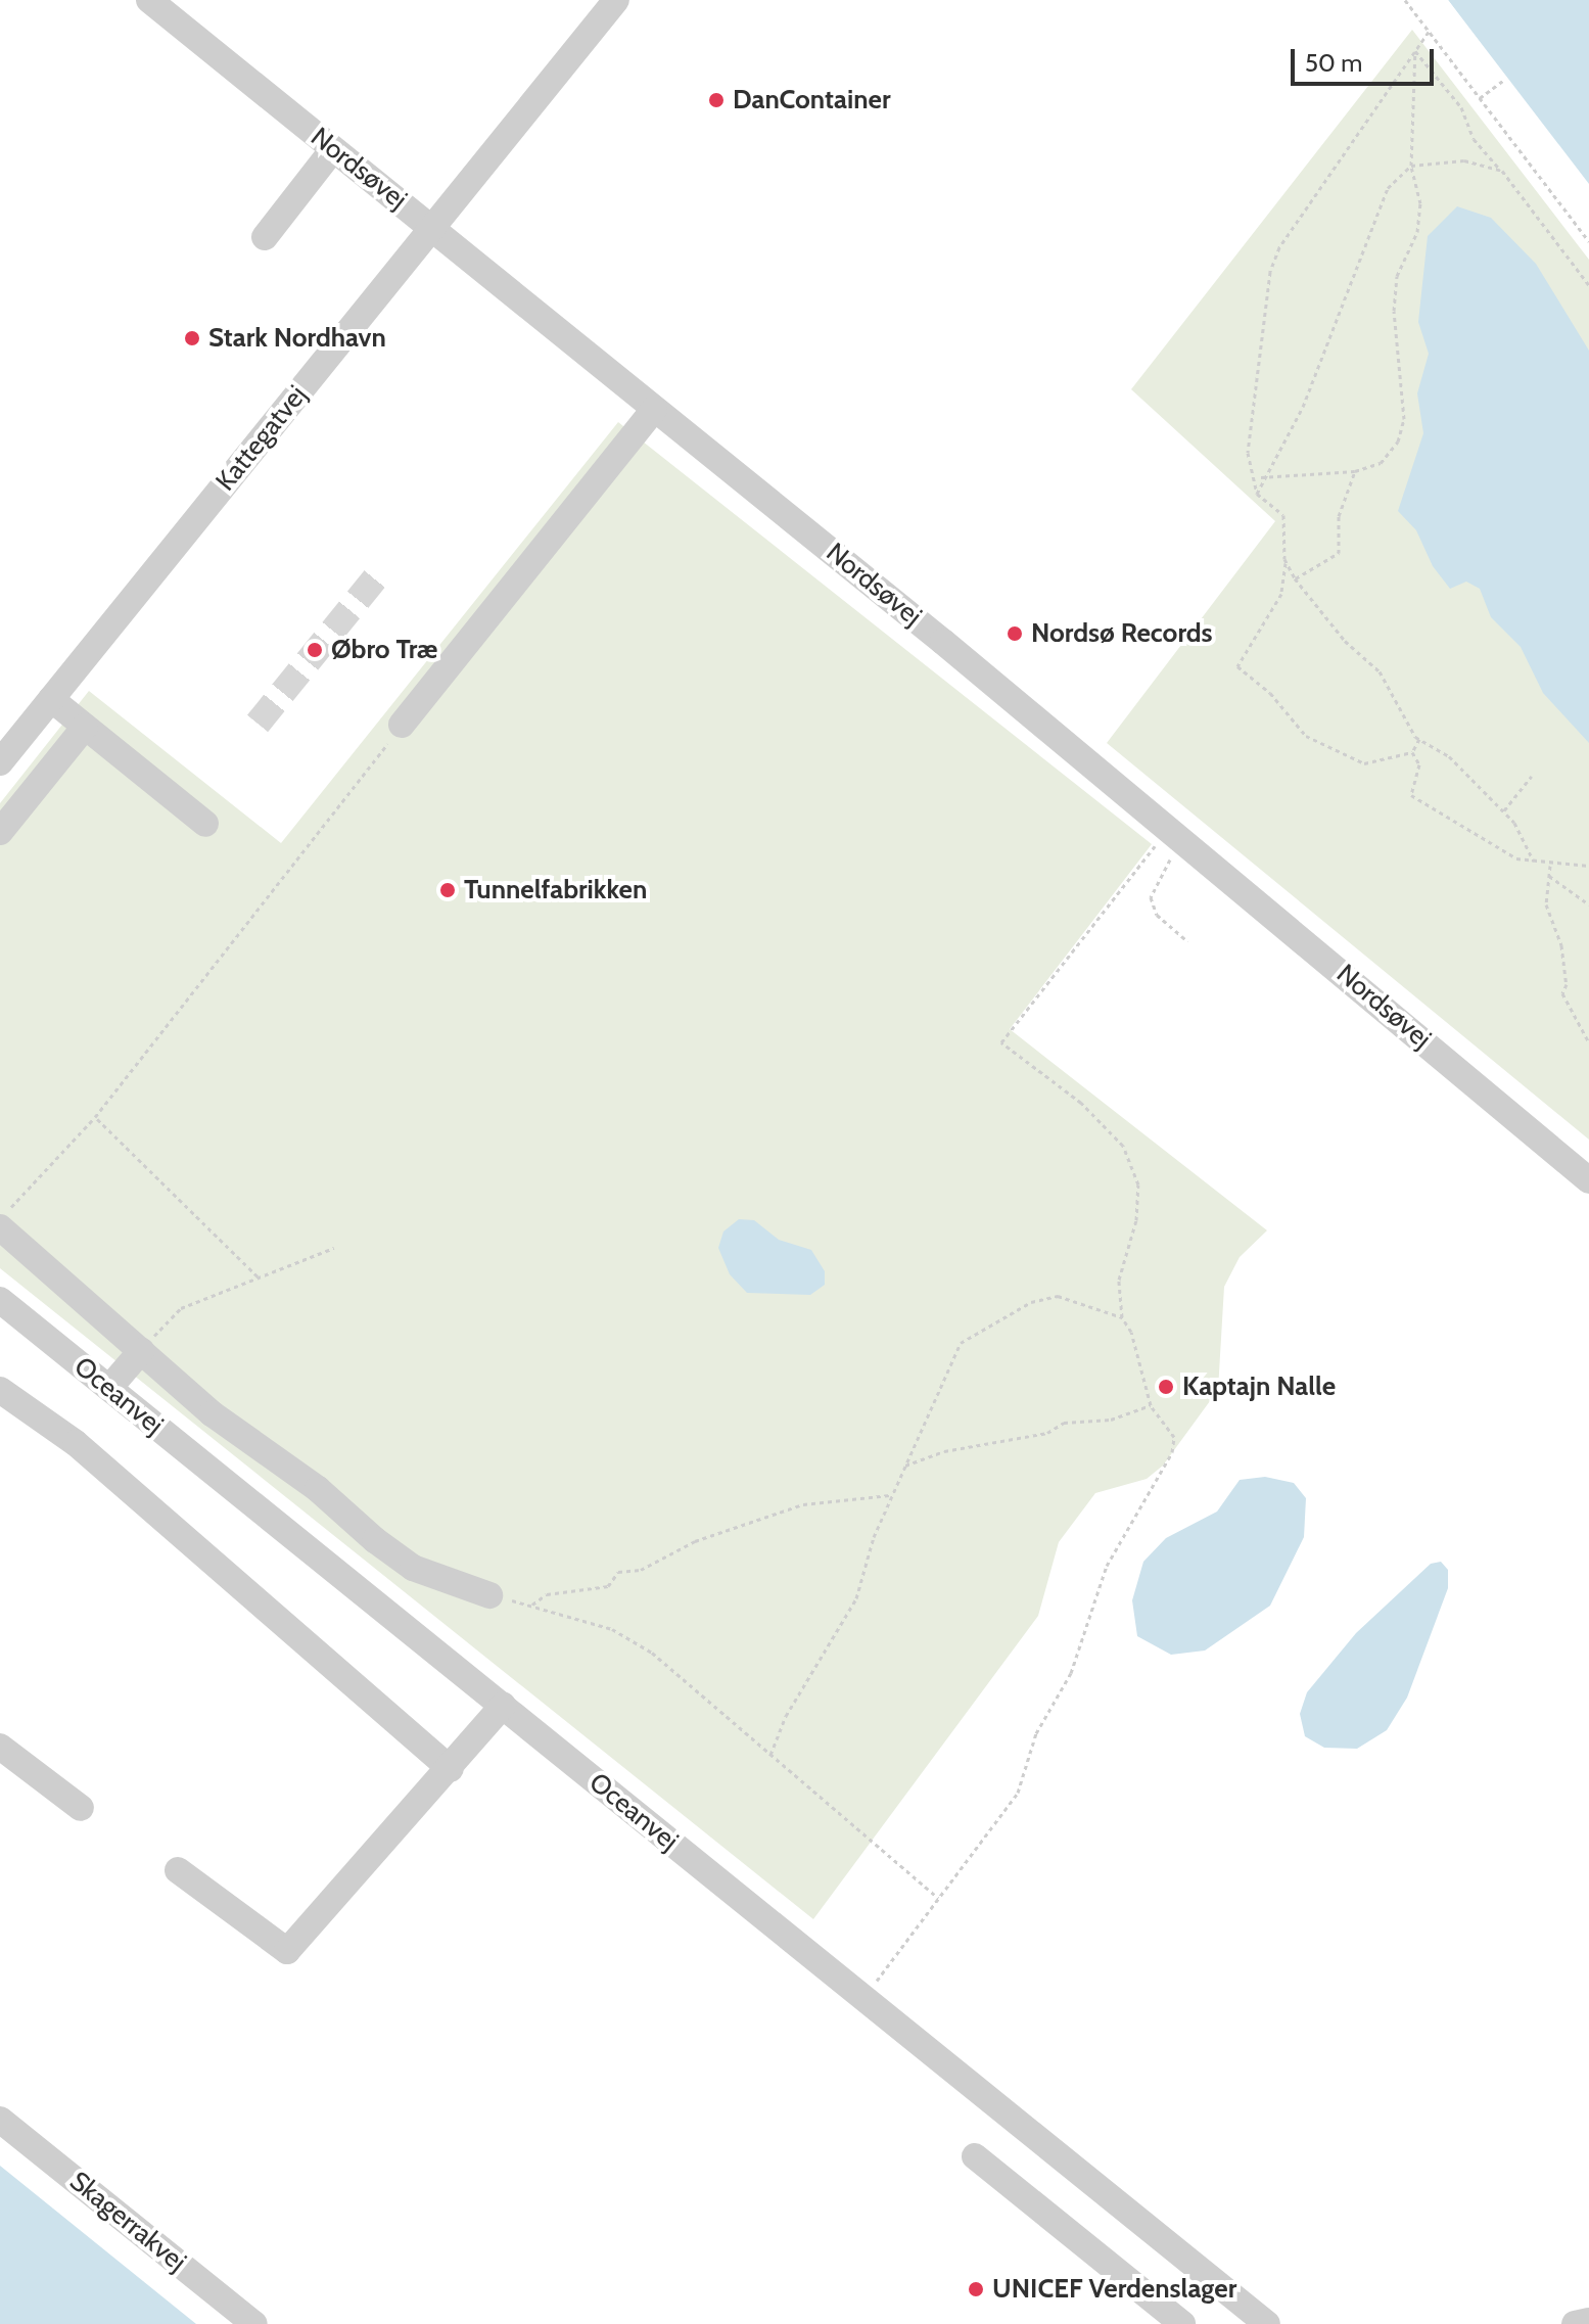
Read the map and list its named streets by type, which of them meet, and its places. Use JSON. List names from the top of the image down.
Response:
{
  "streets": {
    "street": [
      "Nordsøvej",
      "Kattegatvej",
      "Oceanvej",
      "Skagerrakvej"
    ]
  },
  "crossings": [
    ["Nordsøvej", "Kattegatvej"]
  ],
  "places": [
    "DanContainer",
    "Stark Nordhavn",
    "Nordsø Records",
    "Øbro Træ",
    "Tunnelfabrikken",
    "Kaptajn Nalle",
    "UNICEF Verdenslager"
  ],
  "scale_bar": "50 m"
}
